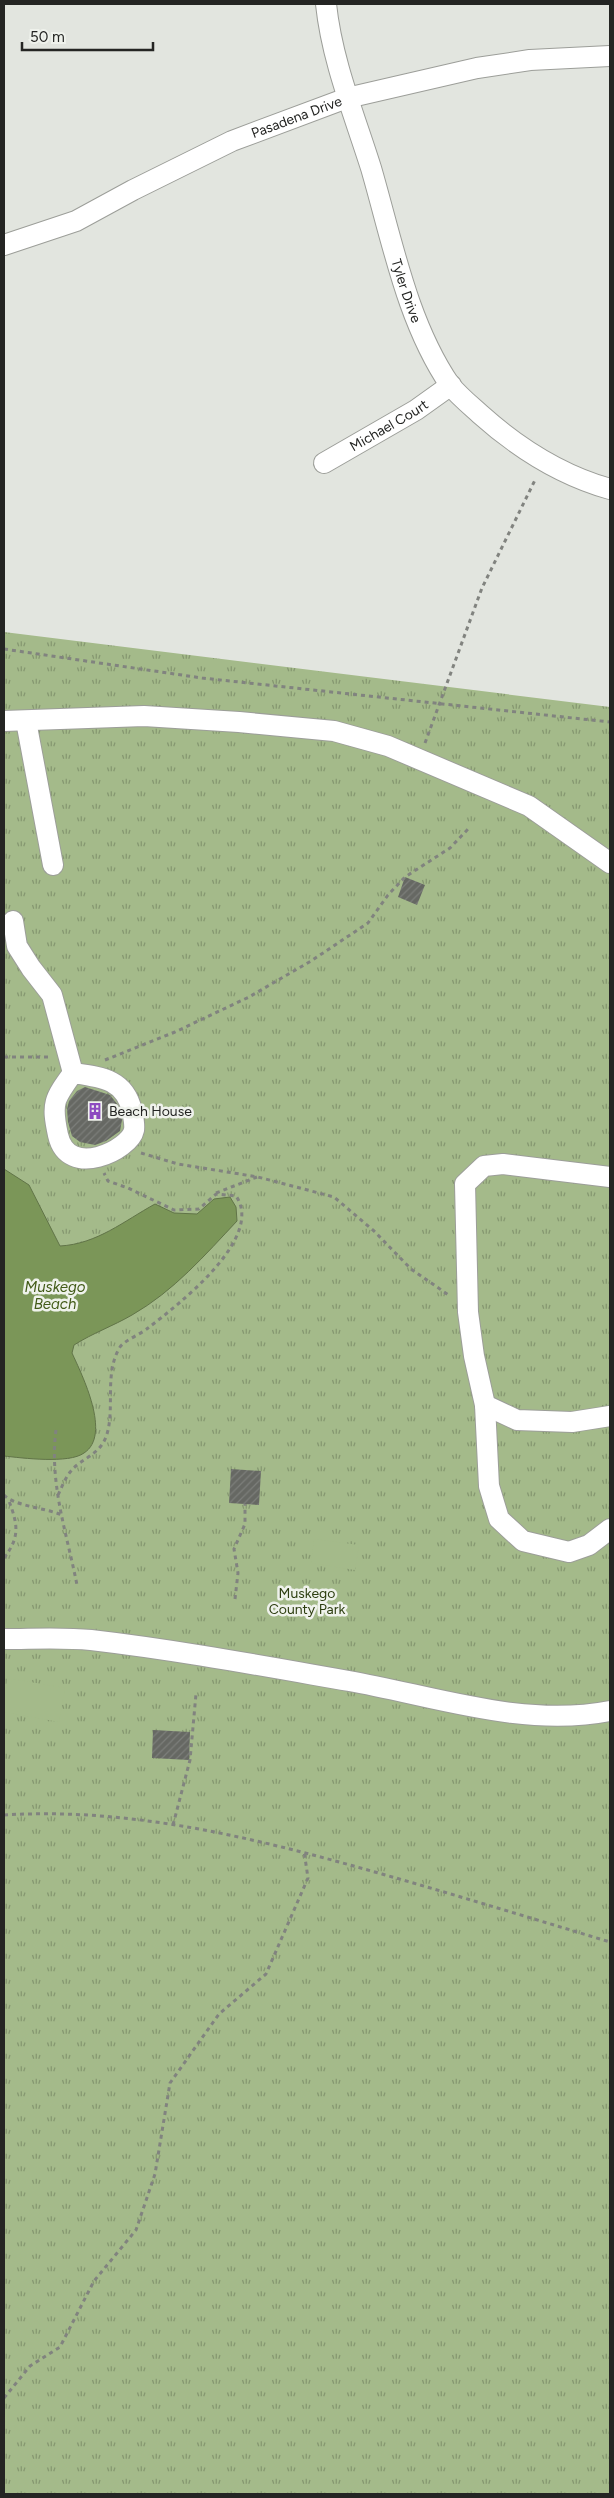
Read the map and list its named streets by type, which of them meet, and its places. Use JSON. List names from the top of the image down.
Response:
{
  "streets": {
    "street": ["Pasadena Drive", "Tyler Drive", "Michael Court"]
  },
  "crossings": [
    ["Pasadena Drive", "Tyler Drive"],
    ["Tyler Drive", "Michael Court"]
  ],
  "water": ["Muskego Beach"],
  "parks": ["Muskego County Park"],
  "places": {
    "building": ["Beach House"]
  },
  "scale_bar": "50 m"
}
